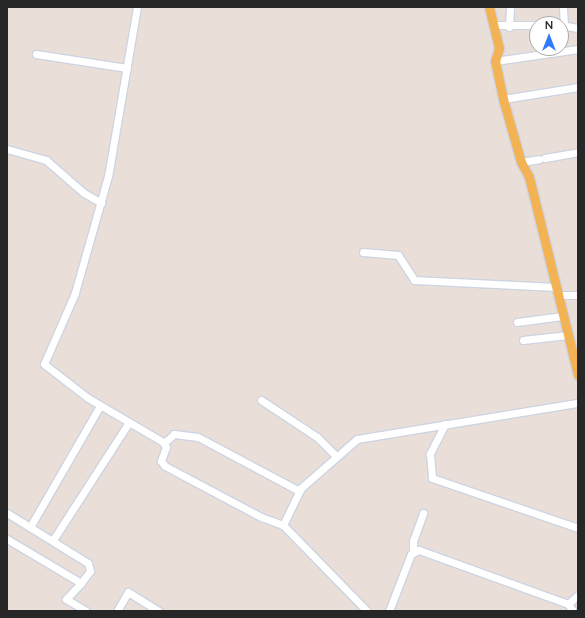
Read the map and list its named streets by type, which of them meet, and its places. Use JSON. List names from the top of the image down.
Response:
{
  "north": "top"
}
